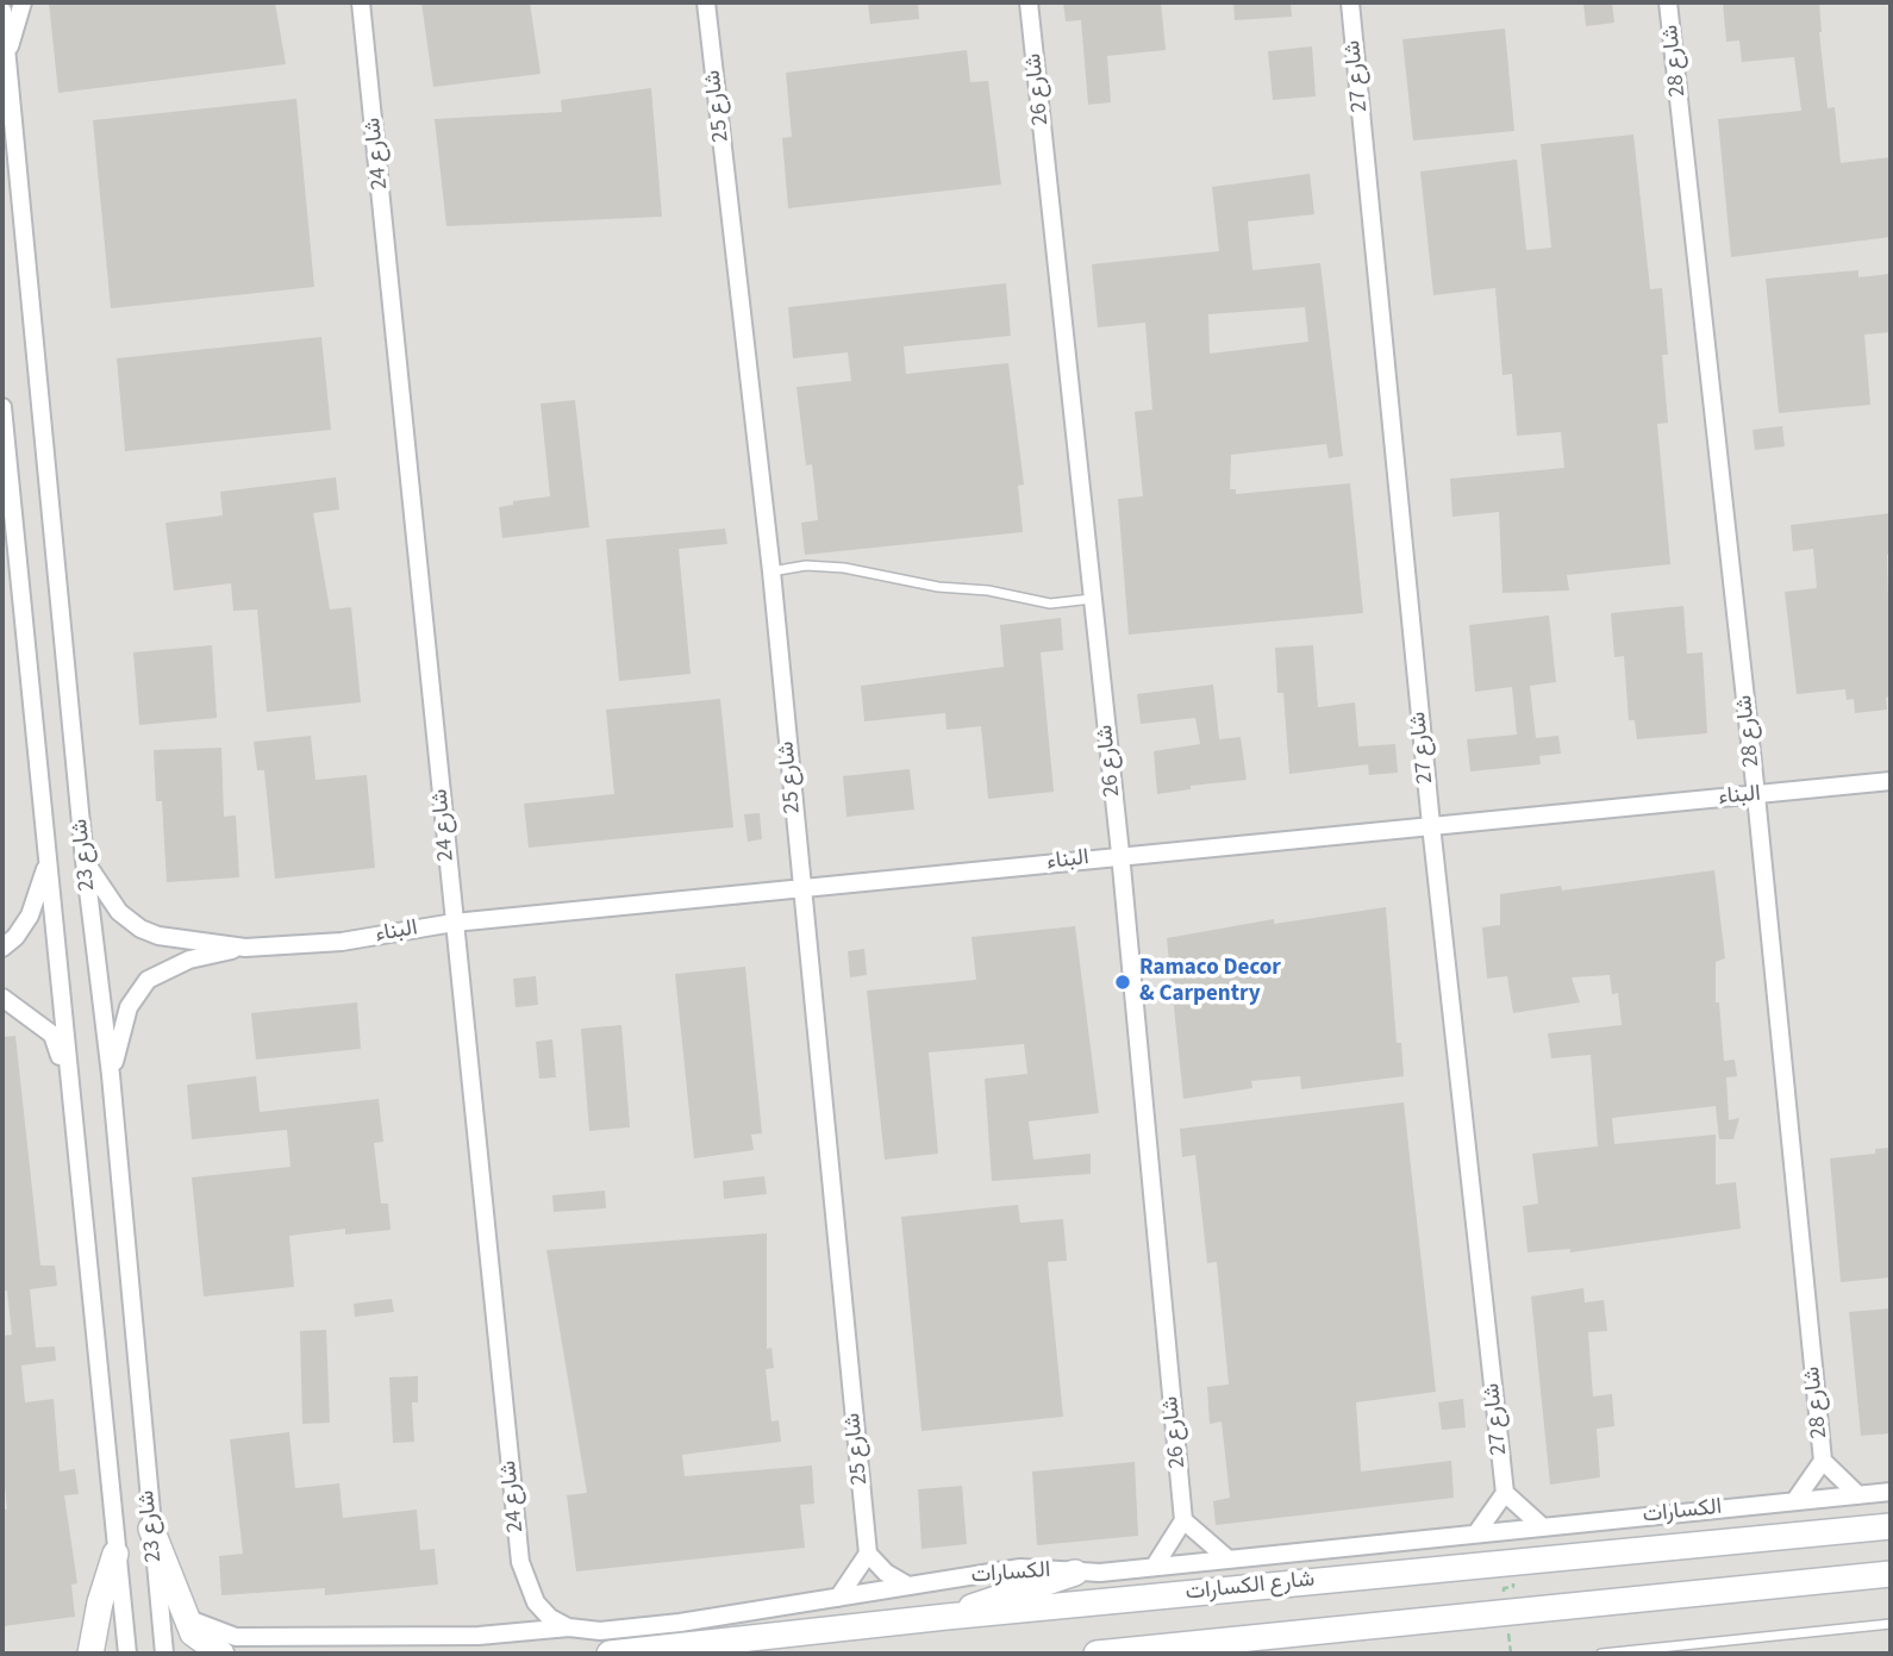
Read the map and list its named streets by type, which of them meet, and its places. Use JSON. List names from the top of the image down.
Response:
{
  "streets": {
    "street": [
      "شارع 28",
      "شارع 27",
      "شارع 26",
      "شارع 25",
      "شارع 24",
      "البناء",
      "شارع 23",
      "الكسارات",
      "شارع الكسارات"
    ]
  },
  "crossings": [
    ["شارع 28", "البناء"],
    ["شارع 28", "الكسارات"],
    ["شارع 27", "البناء"],
    ["شارع 26", "البناء"],
    ["شارع 25", "البناء"],
    ["شارع 24", "البناء"],
    ["شارع 24", "الكسارات"],
    ["البناء", "شارع 23"]
  ],
  "places": ["Ramaco Decor & Carpentry"]
}
